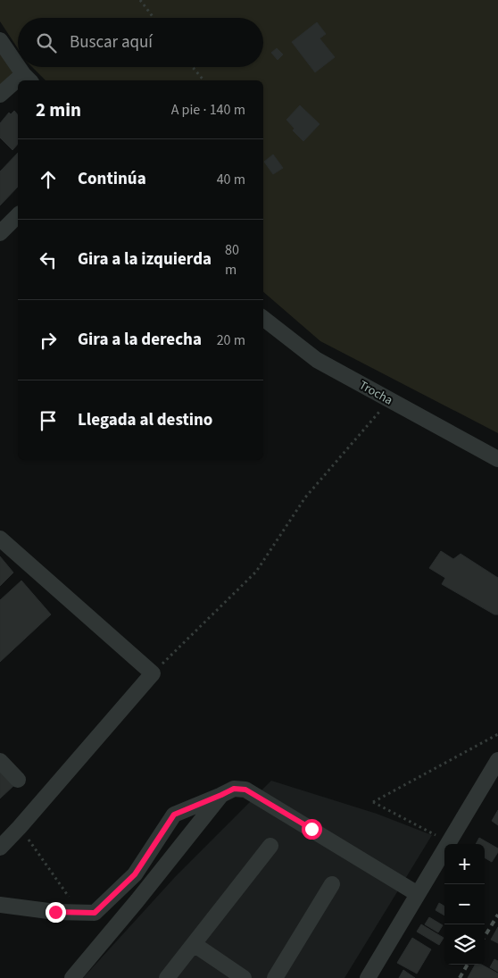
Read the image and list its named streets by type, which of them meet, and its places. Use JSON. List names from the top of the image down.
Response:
{
  "streets": {
    "street": ["Trocha"]
  },
  "page": {
    "search": "Buscar aquí",
    "heading": ["2 min", "A pie · 140 m"],
    "list": [
      ["Continúa", "40 m"],
      ["Gira a la izquierda", "80 m"],
      ["Gira a la derecha", "20 m"],
      "Llegada al destino"
    ],
    "map_buttons": ["+", "−"]
  }
}
